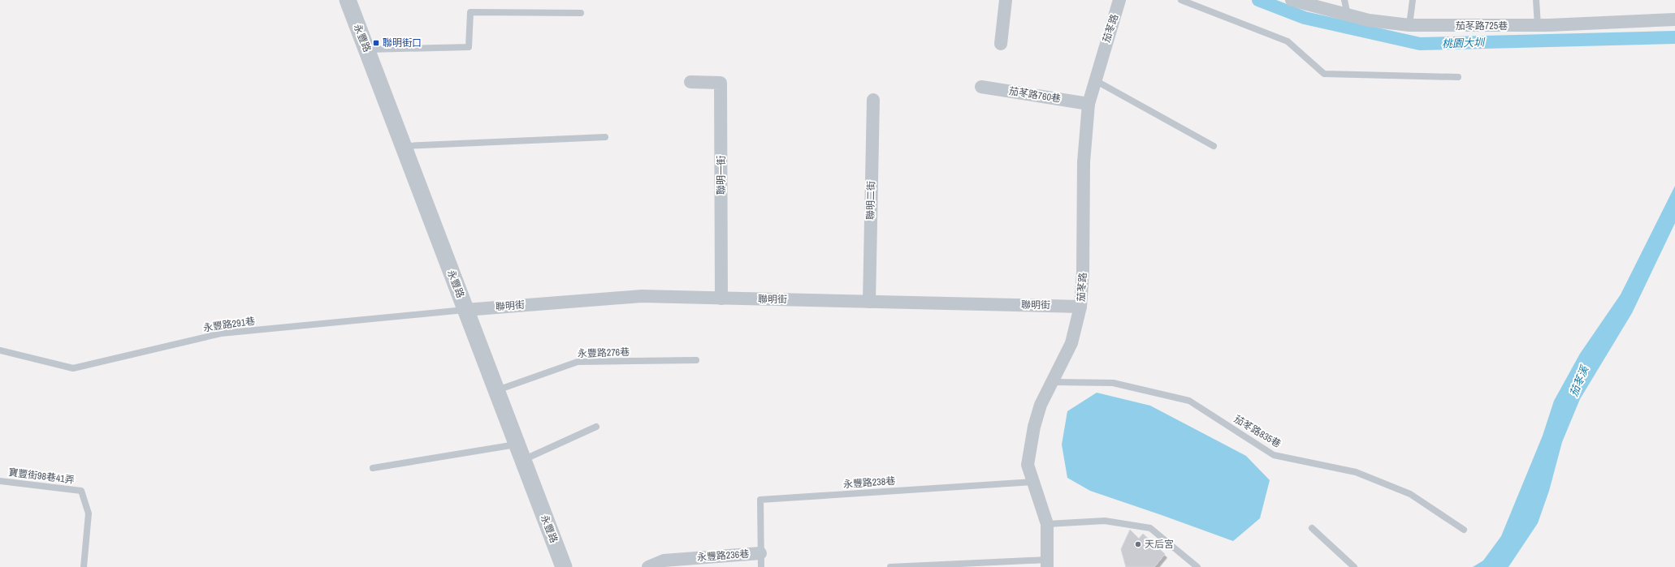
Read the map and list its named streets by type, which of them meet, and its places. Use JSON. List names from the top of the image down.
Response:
{
  "streets": {
    "street": [
      "茄苳路725巷",
      "茄苳路",
      "永豐路",
      "茄苳路760巷",
      "聯明一街",
      "聯明二街",
      "聯明街",
      "永豐路236巷"
    ],
    "lane": [
      "永豐路291巷",
      "永豐路276巷",
      "茄苳路835巷",
      "寶豐街98巷41弄",
      "永豐路238巷"
    ]
  },
  "crossings": [
    ["茄苳路", "茄苳路760巷"],
    ["茄苳路", "聯明街"],
    ["茄苳路", "茄苳路835巷"],
    ["茄苳路", "永豐路238巷"],
    ["永豐路", "聯明街"],
    ["永豐路", "永豐路291巷"],
    ["永豐路", "永豐路276巷"],
    ["聯明一街", "聯明街"],
    ["聯明二街", "聯明街"],
    ["聯明街", "永豐路291巷"],
    ["永豐路238巷", "永豐路236巷"]
  ],
  "water": ["桃園大圳", "茄苳溪"],
  "places": {
    "transit": ["聯明街口"],
    "other": ["天后宮"]
  }
}
